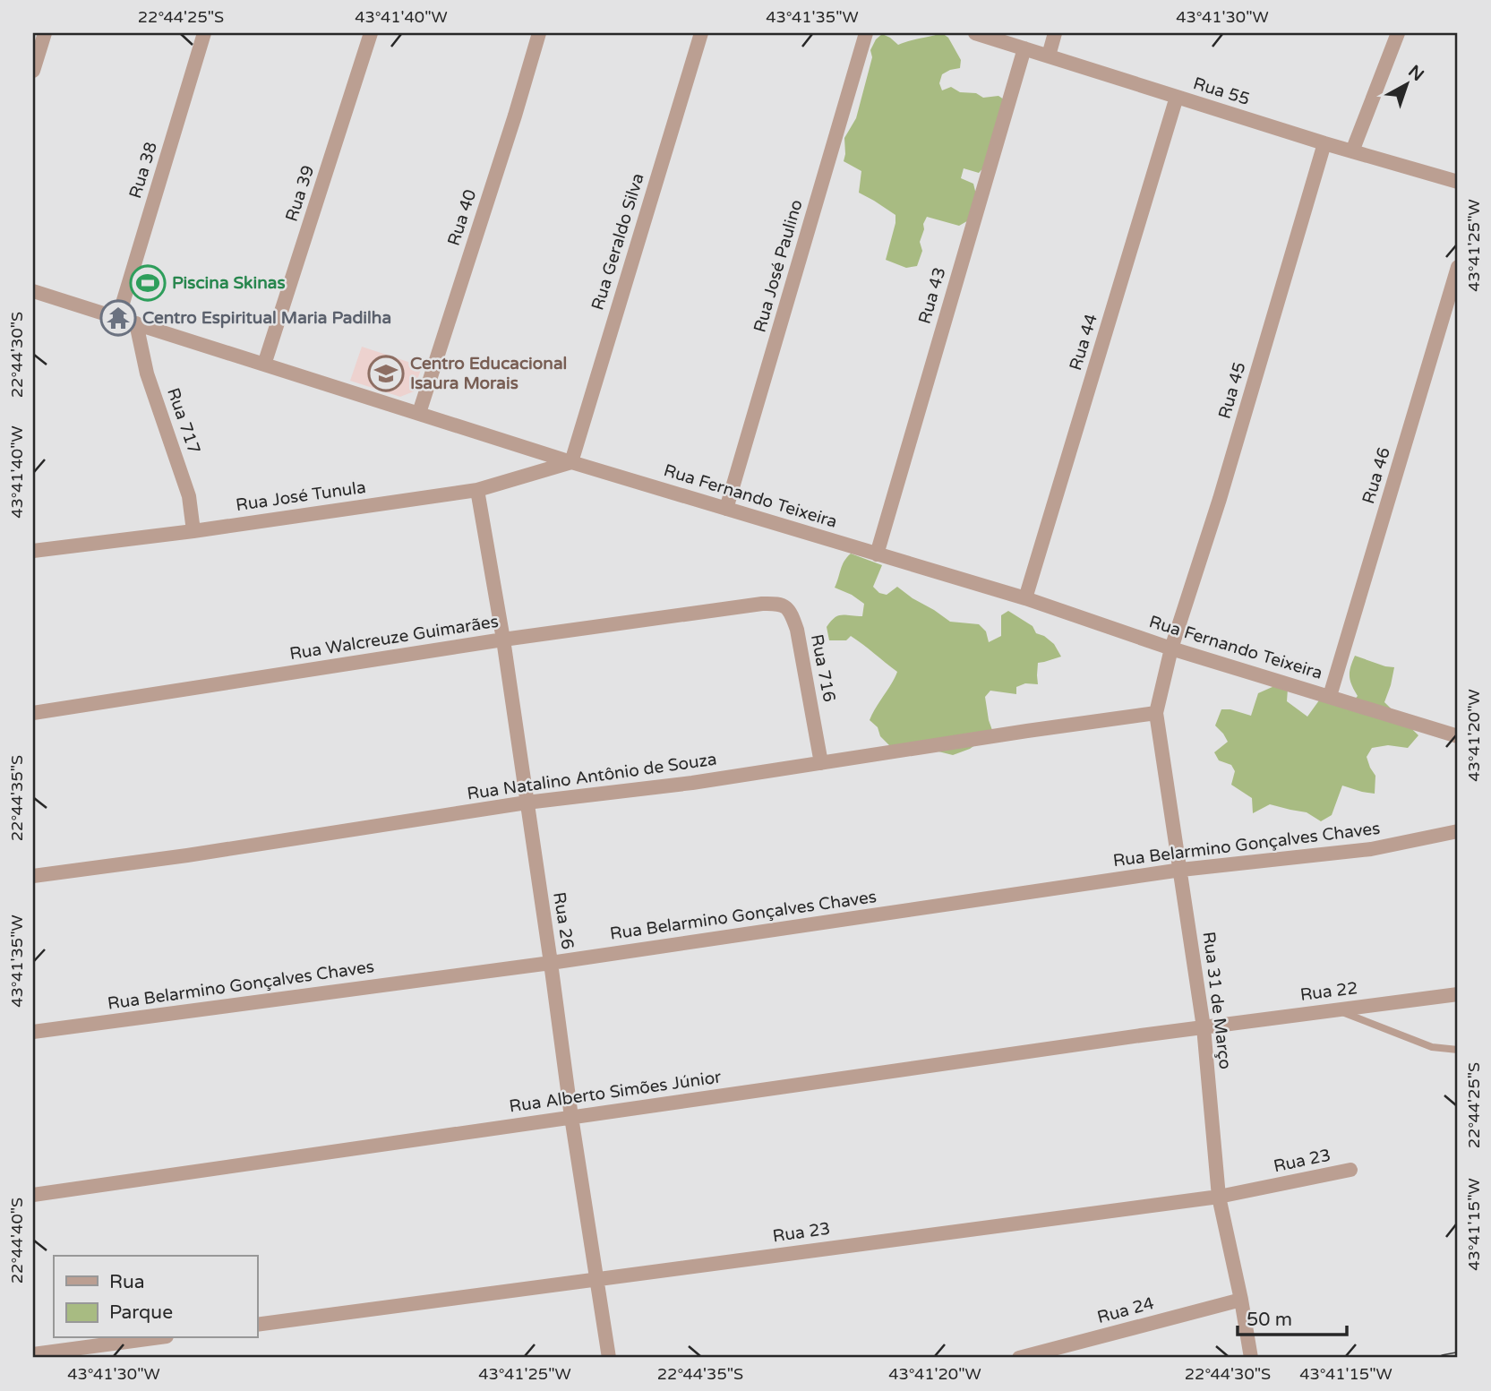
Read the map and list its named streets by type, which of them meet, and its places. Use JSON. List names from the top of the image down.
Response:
{
  "streets": {
    "street": [
      "Rua 55",
      "Rua 38",
      "Rua 39",
      "Rua 40",
      "Rua Geraldo Silva",
      "Rua José Paulino",
      "Rua 43",
      "Rua 44",
      "Rua 45",
      "Rua 717",
      "Rua 46",
      "Rua José Tunula",
      "Rua Fernando Teixeira",
      "Rua Walcreuze Guimarães",
      "Rua 716",
      "Rua Natalino Antônio de Souza",
      "Rua Belarmino Gonçalves Chaves",
      "Rua 26",
      "Rua 22",
      "Rua 31 de Março",
      "Rua Alberto Simões Júnior",
      "Rua 23",
      "Rua 24"
    ]
  },
  "crossings": [
    ["Rua 55", "Rua 43"],
    ["Rua 55", "Rua 44"],
    ["Rua 55", "Rua 45"],
    ["Rua 38", "Rua Fernando Teixeira"],
    ["Rua 39", "Rua Fernando Teixeira"],
    ["Rua 40", "Rua Fernando Teixeira"],
    ["Rua Geraldo Silva", "Rua José Tunula"],
    ["Rua Geraldo Silva", "Rua Fernando Teixeira"],
    ["Rua José Paulino", "Rua Fernando Teixeira"],
    ["Rua 43", "Rua Fernando Teixeira"],
    ["Rua 44", "Rua Fernando Teixeira"],
    ["Rua 45", "Rua Fernando Teixeira"],
    ["Rua 45", "Rua 31 de Março"],
    ["Rua 717", "Rua José Tunula"],
    ["Rua 717", "Rua Fernando Teixeira"],
    ["Rua 46", "Rua Fernando Teixeira"],
    ["Rua José Tunula", "Rua Fernando Teixeira"],
    ["Rua José Tunula", "Rua 26"],
    ["Rua Fernando Teixeira", "Rua 31 de Março"],
    ["Rua Walcreuze Guimarães", "Rua 716"],
    ["Rua Walcreuze Guimarães", "Rua 26"],
    ["Rua 716", "Rua Natalino Antônio de Souza"],
    ["Rua Natalino Antônio de Souza", "Rua 26"],
    ["Rua Natalino Antônio de Souza", "Rua 31 de Março"],
    ["Rua Belarmino Gonçalves Chaves", "Rua 26"],
    ["Rua Belarmino Gonçalves Chaves", "Rua 31 de Março"],
    ["Rua 26", "Rua Alberto Simões Júnior"],
    ["Rua 26", "Rua 23"],
    ["Rua 22", "Rua 31 de Março"],
    ["Rua 22", "Rua Alberto Simões Júnior"],
    ["Rua 31 de Março", "Rua Alberto Simões Júnior"],
    ["Rua 31 de Março", "Rua 23"],
    ["Rua 31 de Março", "Rua 24"]
  ],
  "places": {
    "sports": ["Piscina Skinas"],
    "temple": ["Centro Espiritual Maria Padilha"],
    "school or university": ["Centro Educacional Isaura Morais"]
  },
  "legend": ["Rua", "Parque"],
  "scale_bar": "50 m",
  "north": "top right",
  "coordinates": [
    "22°44'25\"S",
    "43°41'40\"W",
    "43°41'35\"W",
    "43°41'30\"W",
    "43°41'25\"W",
    "22°44'30\"S",
    "43°41'20\"W",
    "22°44'35\"S",
    "43°41'15\"W",
    "22°44'40\"S"
  ]
}
